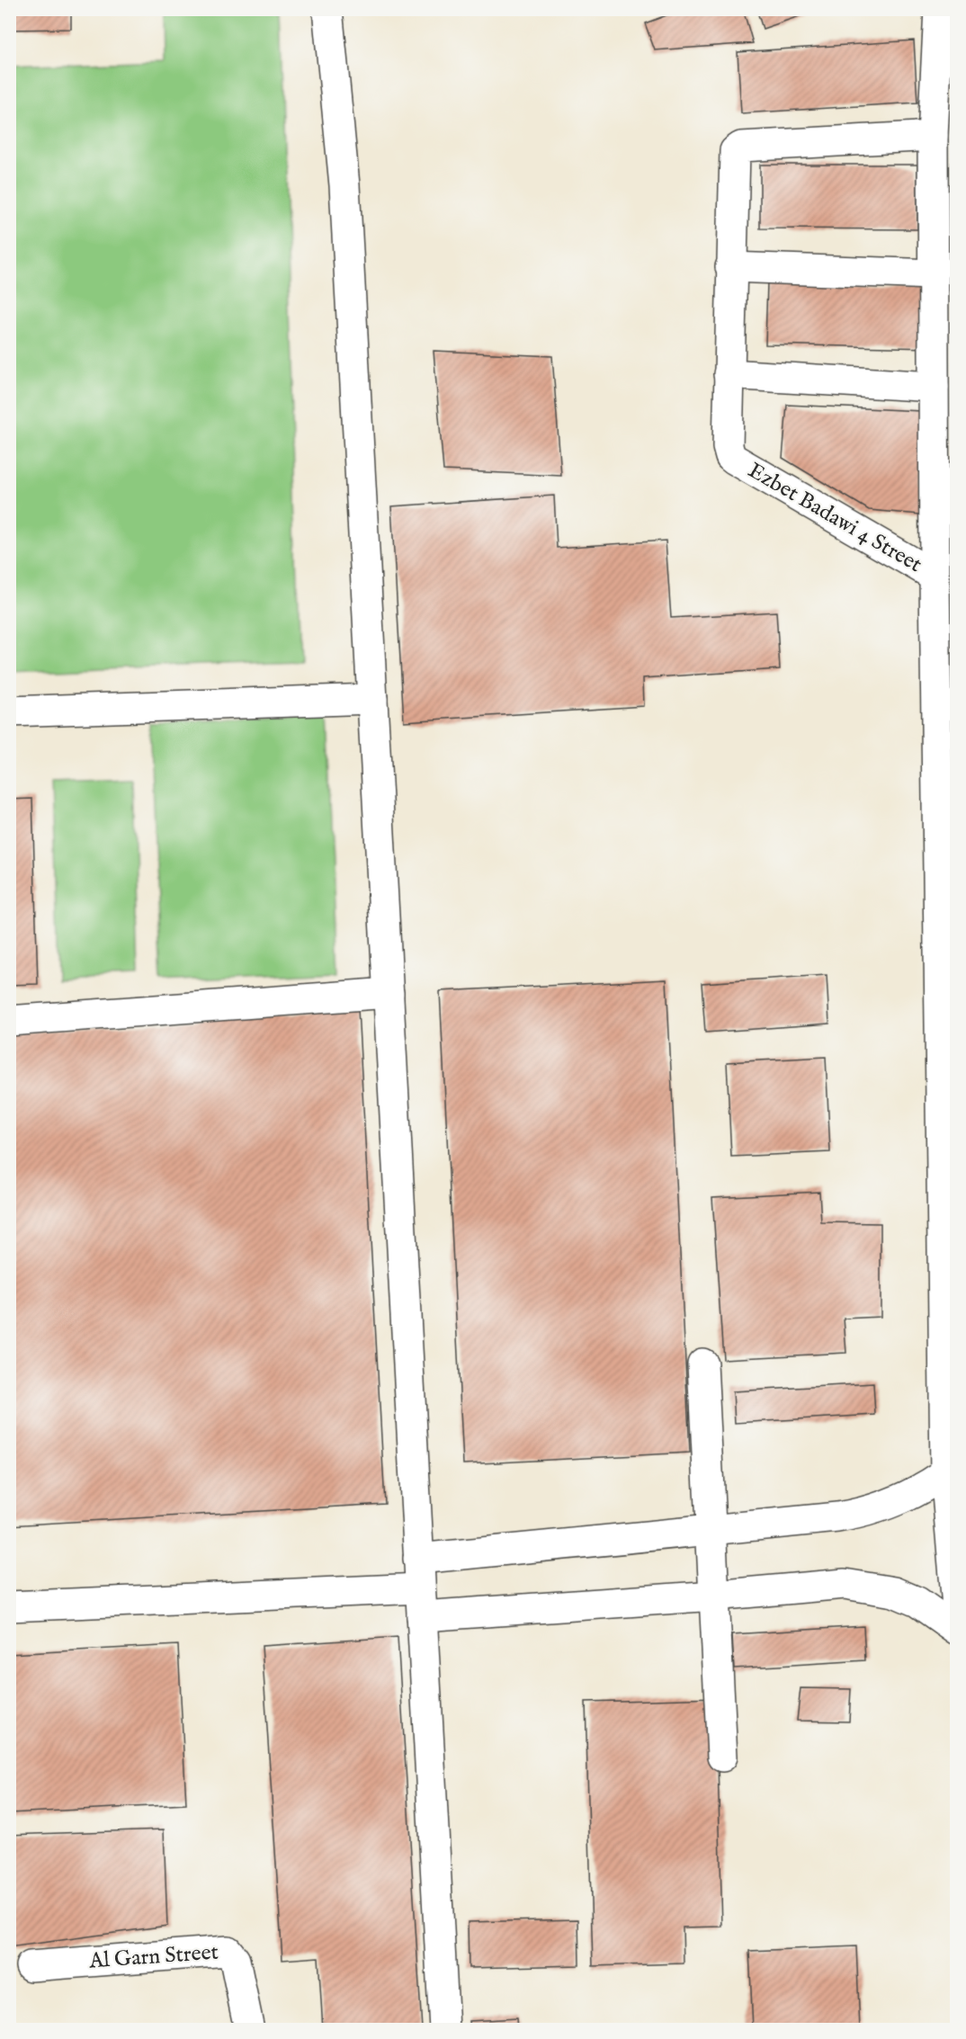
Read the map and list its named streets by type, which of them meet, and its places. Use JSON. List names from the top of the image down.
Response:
{
  "streets": {
    "main road": ["Ezbet Badawi 4 Street", "Al Garn Street"]
  }
}
